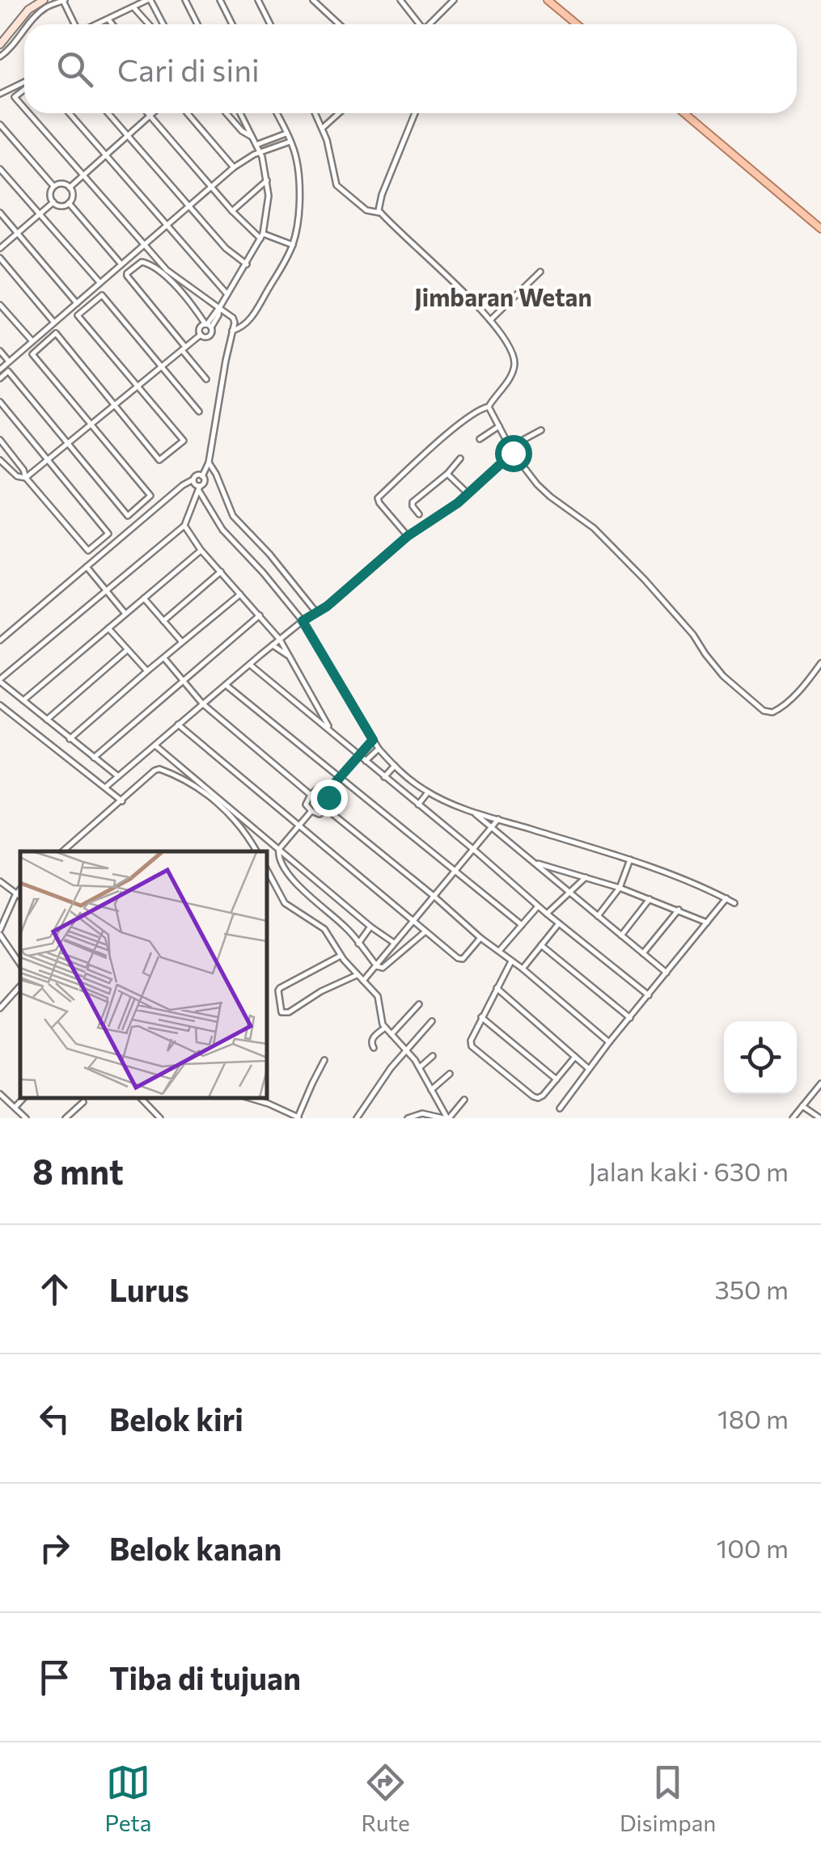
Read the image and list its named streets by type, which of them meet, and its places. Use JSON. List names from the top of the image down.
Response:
{
  "districts": ["Jimbaran Wetan"],
  "page": {
    "search": "Cari di sini",
    "heading": ["8 mnt", "Jalan kaki · 630 m"],
    "list": [
      ["Lurus", "350 m"],
      ["Belok kiri", "180 m"],
      ["Belok kanan", "100 m"],
      "Tiba di tujuan"
    ],
    "nav": ["Peta", "Rute", "Disimpan"]
  }
}
